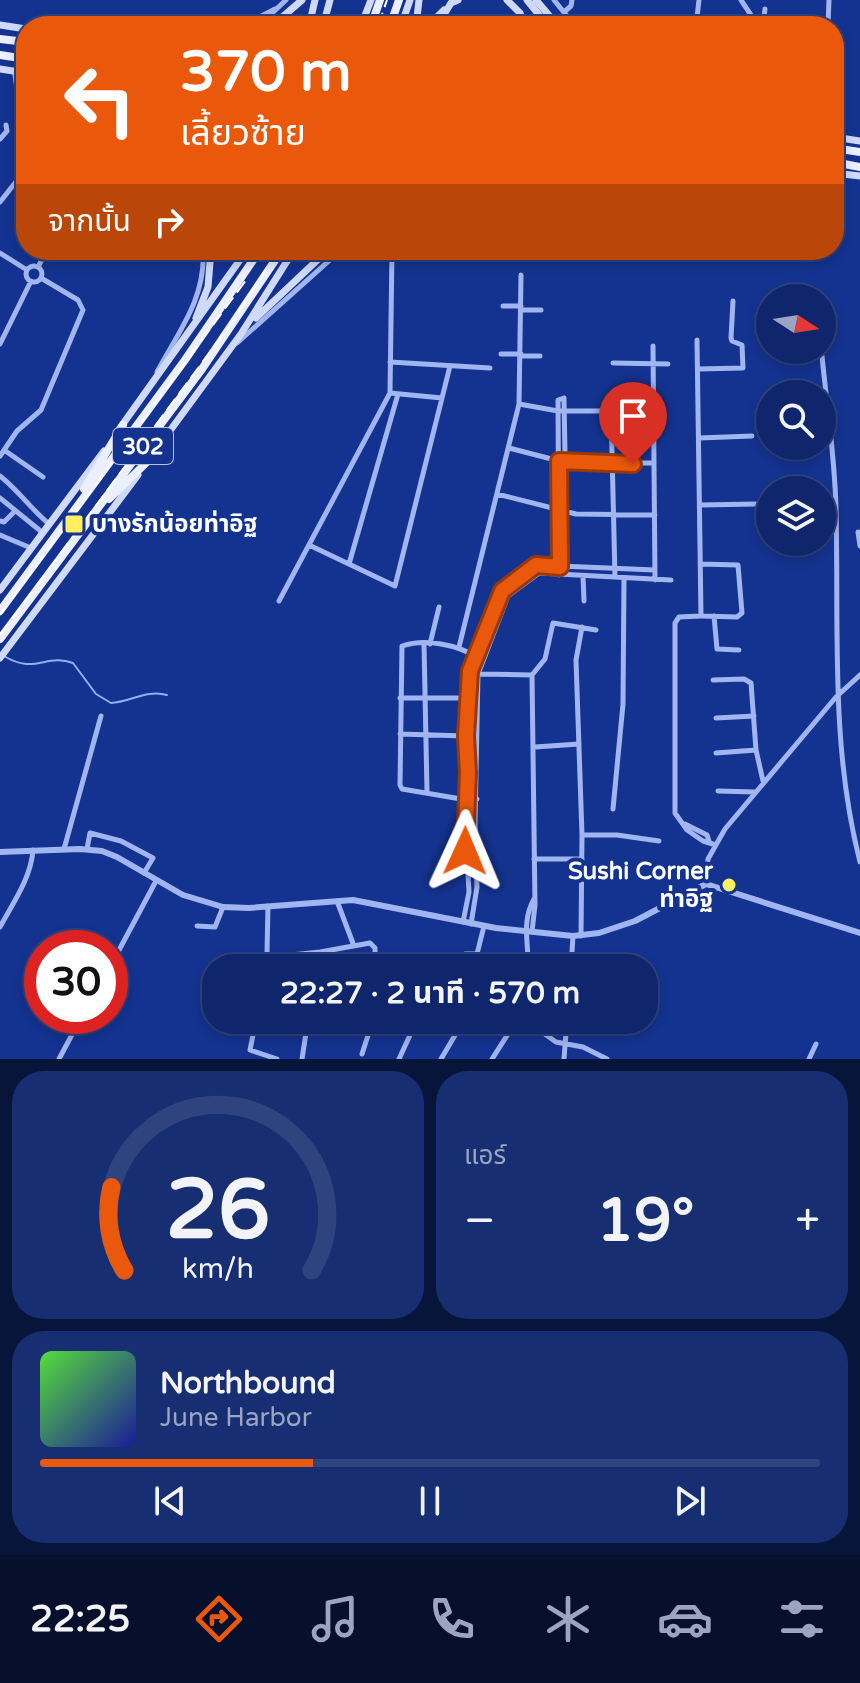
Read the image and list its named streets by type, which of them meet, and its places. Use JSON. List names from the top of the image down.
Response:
{
  "streets": {
    "main road": ["302"]
  },
  "places": {
    "transit": ["บางรักน้อยท่าอิฐ"],
    "other": ["Sushi Corner ท่าอิฐ"]
  },
  "north": "right",
  "page": {
    "turn": ["370 m", "เลี้ยวซ้าย"],
    "then": "จากนั้น",
    "limit": "30",
    "trip": "22:27 · 2 นาที · 570 m",
    "tile": "แอร์",
    "heat": ["−", "19°", "+"],
    "song": ["Northbound", "June Harbor"],
    "tabs": "22:25",
    "gauge": ["26", "km/h"]
  }
}
